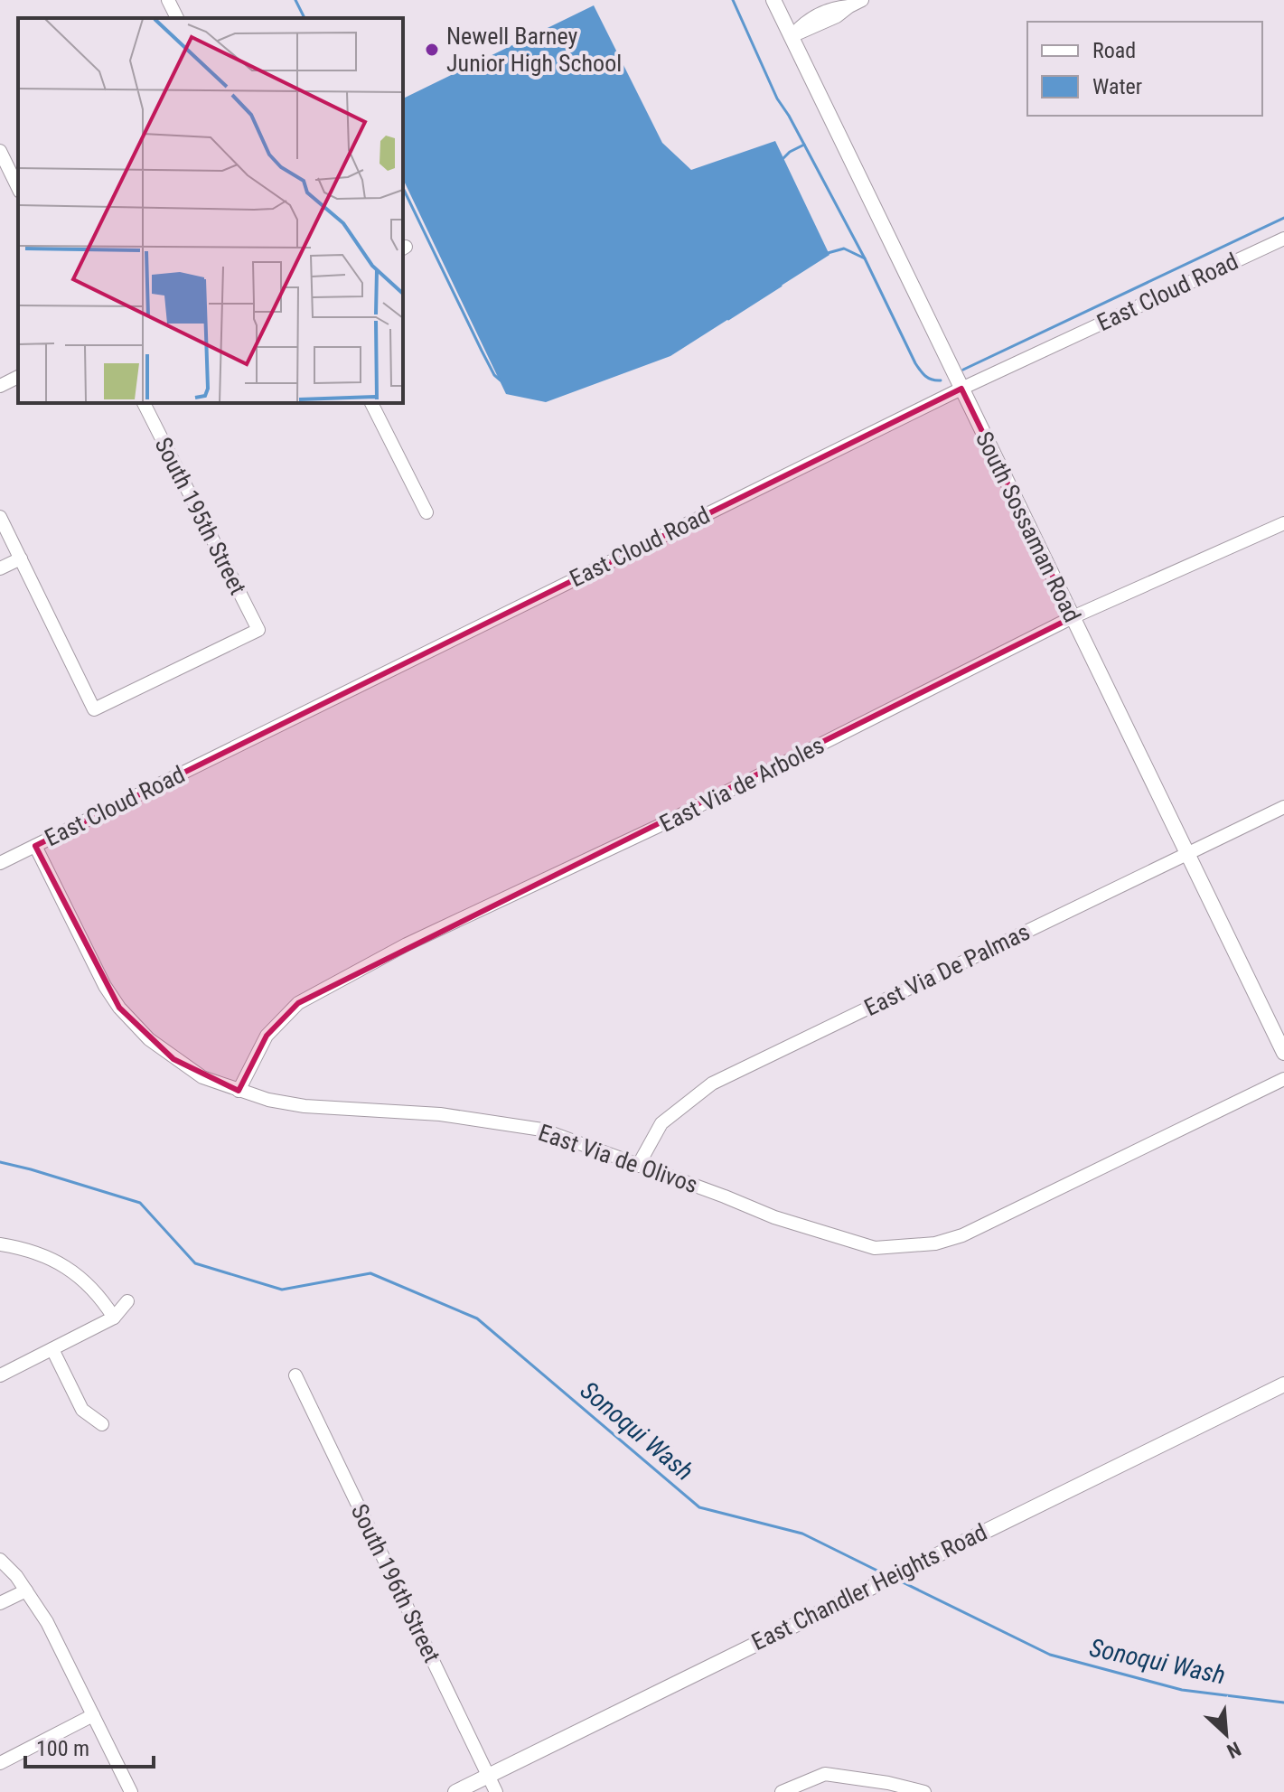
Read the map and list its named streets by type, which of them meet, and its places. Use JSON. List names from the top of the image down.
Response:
{
  "streets": {
    "main road": ["South Sossaman Road", "East Chandler Heights Road"],
    "street": [
      "East Cloud Road",
      "South 195th Street",
      "East Via de Arboles",
      "East Via De Palmas",
      "East Via de Olivos",
      "South 196th Street"
    ]
  },
  "crossings": [
    ["East Cloud Road", "South Sossaman Road"],
    ["East Cloud Road", "East Via de Olivos"],
    ["South Sossaman Road", "East Via de Arboles"],
    ["South Sossaman Road", "East Via De Palmas"],
    ["East Via de Arboles", "East Via de Olivos"],
    ["East Via De Palmas", "East Via de Olivos"],
    ["South 196th Street", "East Chandler Heights Road"]
  ],
  "water": ["Sonoqui Wash"],
  "places": ["Newell Barney Junior High School"],
  "legend": ["Road", "Water"],
  "scale_bar": "100 m",
  "north": "bottom right"
}
